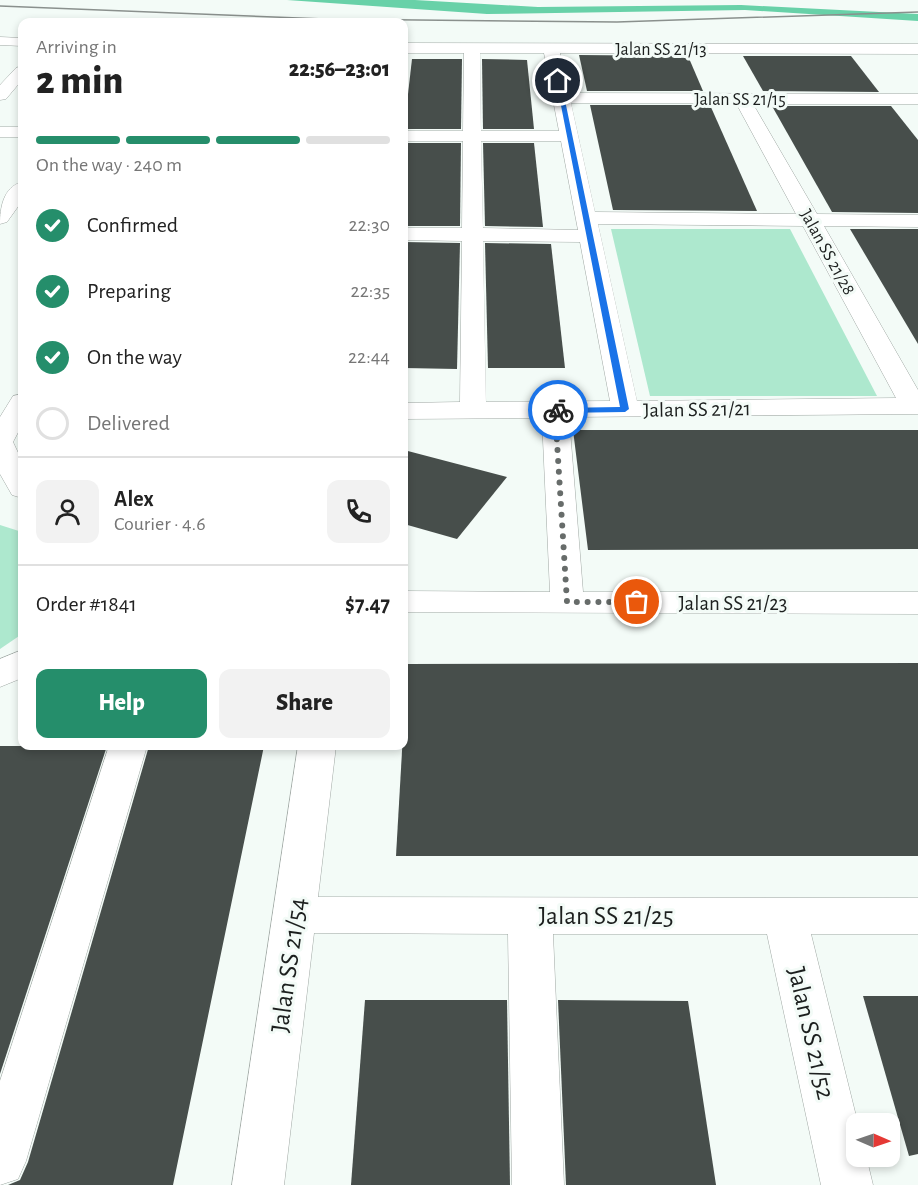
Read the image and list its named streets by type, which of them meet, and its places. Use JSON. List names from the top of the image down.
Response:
{
  "streets": {
    "street": [
      "Jalan SS 21/13",
      "Jalan SS 21/15",
      "Jalan SS 21/28",
      "Jalan SS 21/21",
      "Jalan SS 21/23",
      "Jalan SS 21/25",
      "Jalan SS 21/54",
      "Jalan SS 21/52"
    ]
  },
  "crossings": [
    ["Jalan SS 21/15", "Jalan SS 21/28"],
    ["Jalan SS 21/28", "Jalan SS 21/21"],
    ["Jalan SS 21/25", "Jalan SS 21/54"],
    ["Jalan SS 21/25", "Jalan SS 21/52"]
  ],
  "north": "right",
  "page": {
    "heading": ["2 min", "Arriving in", "22:56–23:01"],
    "panel": [
      "Alex",
      "Courier · 4.6",
      "Order #1841",
      "$7.47"
    ],
    "bar": "On the way · 240 m",
    "list": [
      ["Confirmed", "22:30"],
      ["Preparing", "22:35"],
      ["On the way", "22:44"],
      "Delivered"
    ],
    "buttons": ["Help", "Share"]
  }
}
